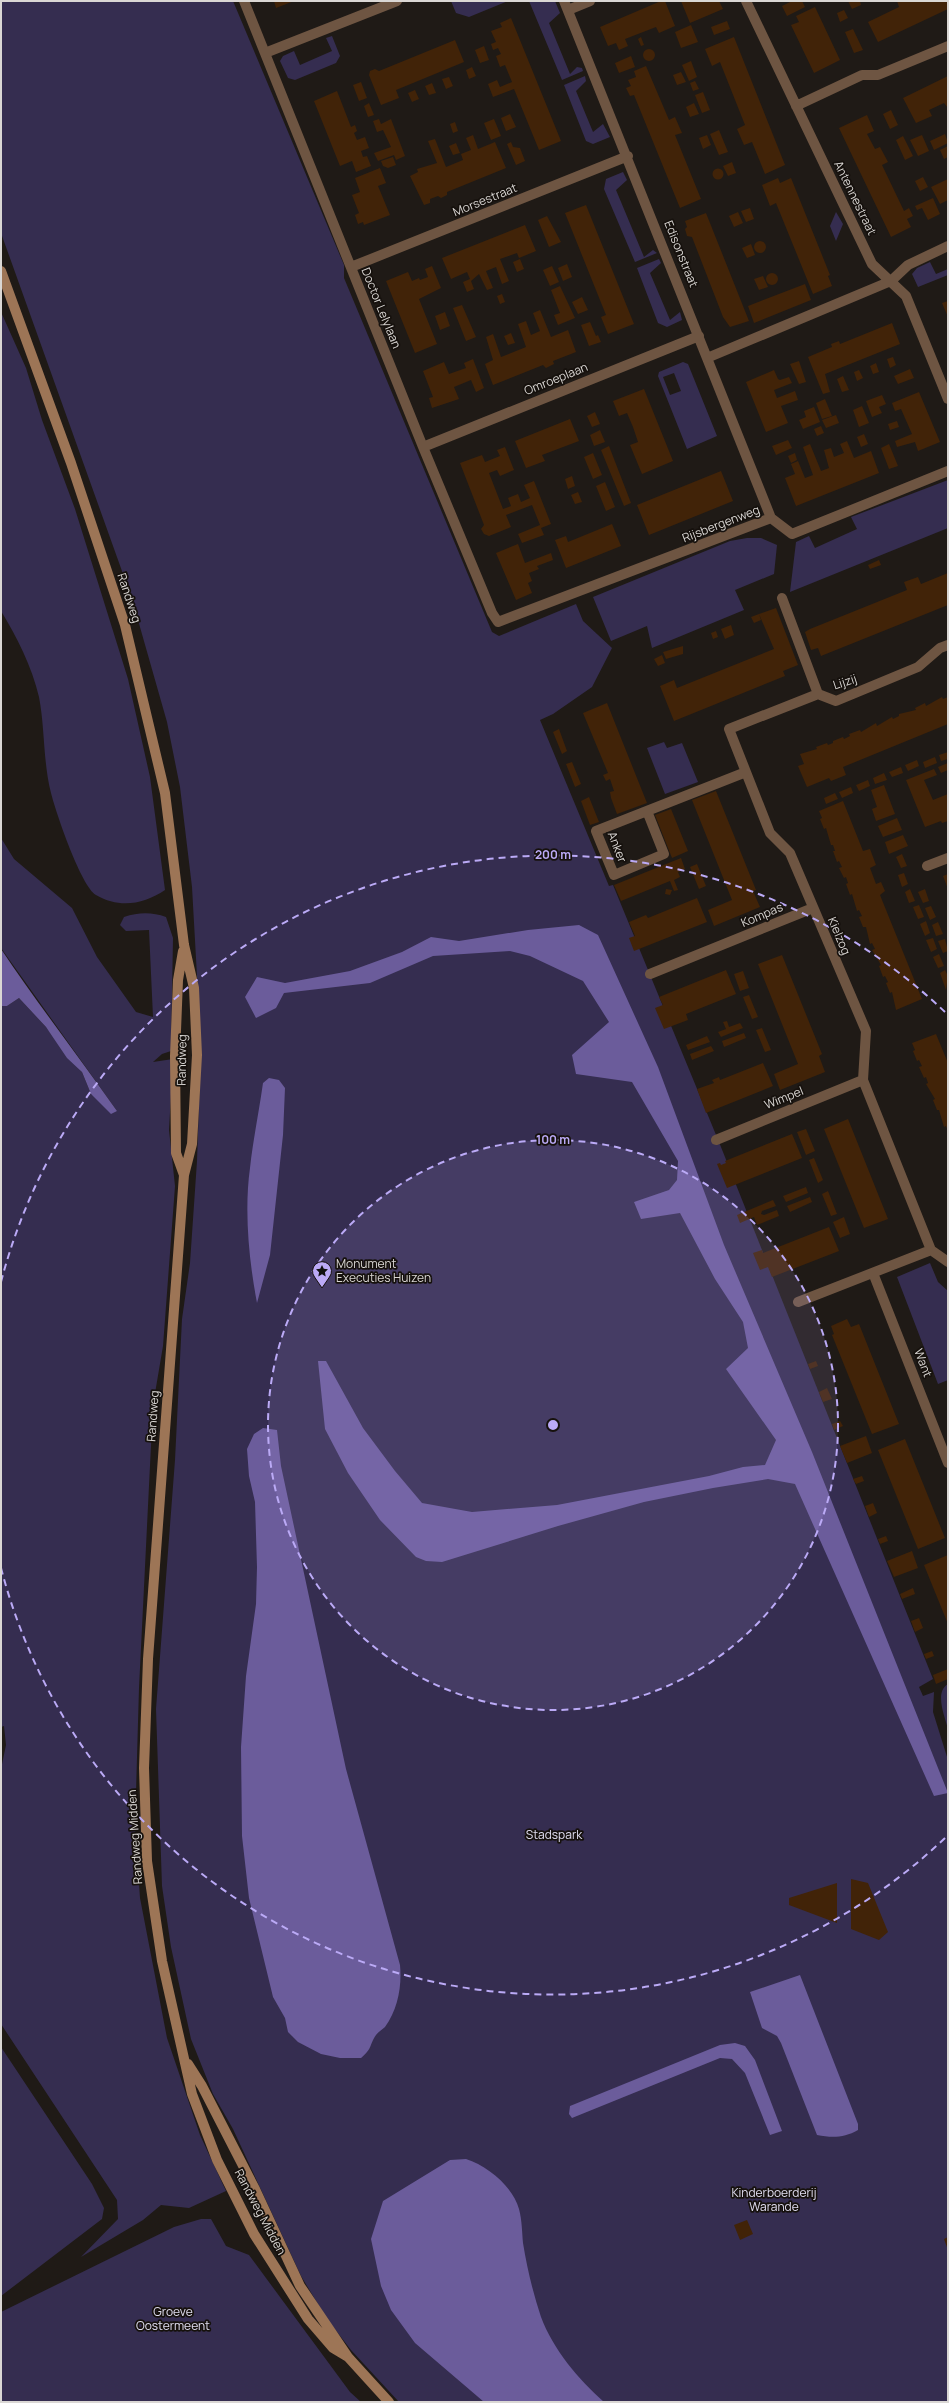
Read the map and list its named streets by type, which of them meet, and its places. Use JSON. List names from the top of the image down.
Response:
{
  "streets": {
    "main road": ["Randweg", "Randweg Midden"],
    "street": [
      "Antennestraat",
      "Morsestraat",
      "Edisonstraat",
      "Doctor Lelylaan",
      "Omroeplaan",
      "Rijsbergenweg",
      "Lijzij",
      "Anker",
      "Kompas",
      "Kielzog",
      "Wimpel",
      "Want"
    ]
  },
  "crossings": [
    ["Morsestraat", "Edisonstraat"],
    ["Morsestraat", "Doctor Lelylaan"],
    ["Edisonstraat", "Omroeplaan"],
    ["Edisonstraat", "Rijsbergenweg"],
    ["Doctor Lelylaan", "Omroeplaan"],
    ["Doctor Lelylaan", "Rijsbergenweg"],
    ["Randweg", "Randweg Midden"],
    ["Lijzij", "Kielzog"],
    ["Anker", "Kielzog"],
    ["Kompas", "Kielzog"],
    ["Kielzog", "Wimpel"]
  ],
  "parks": ["Stadspark", "Kinderboerderij Warande", "Groeve Oostermeent"],
  "places": {
    "place": ["Monument Executies Huizen"]
  },
  "rings": ["200 m", "100 m"]
}
